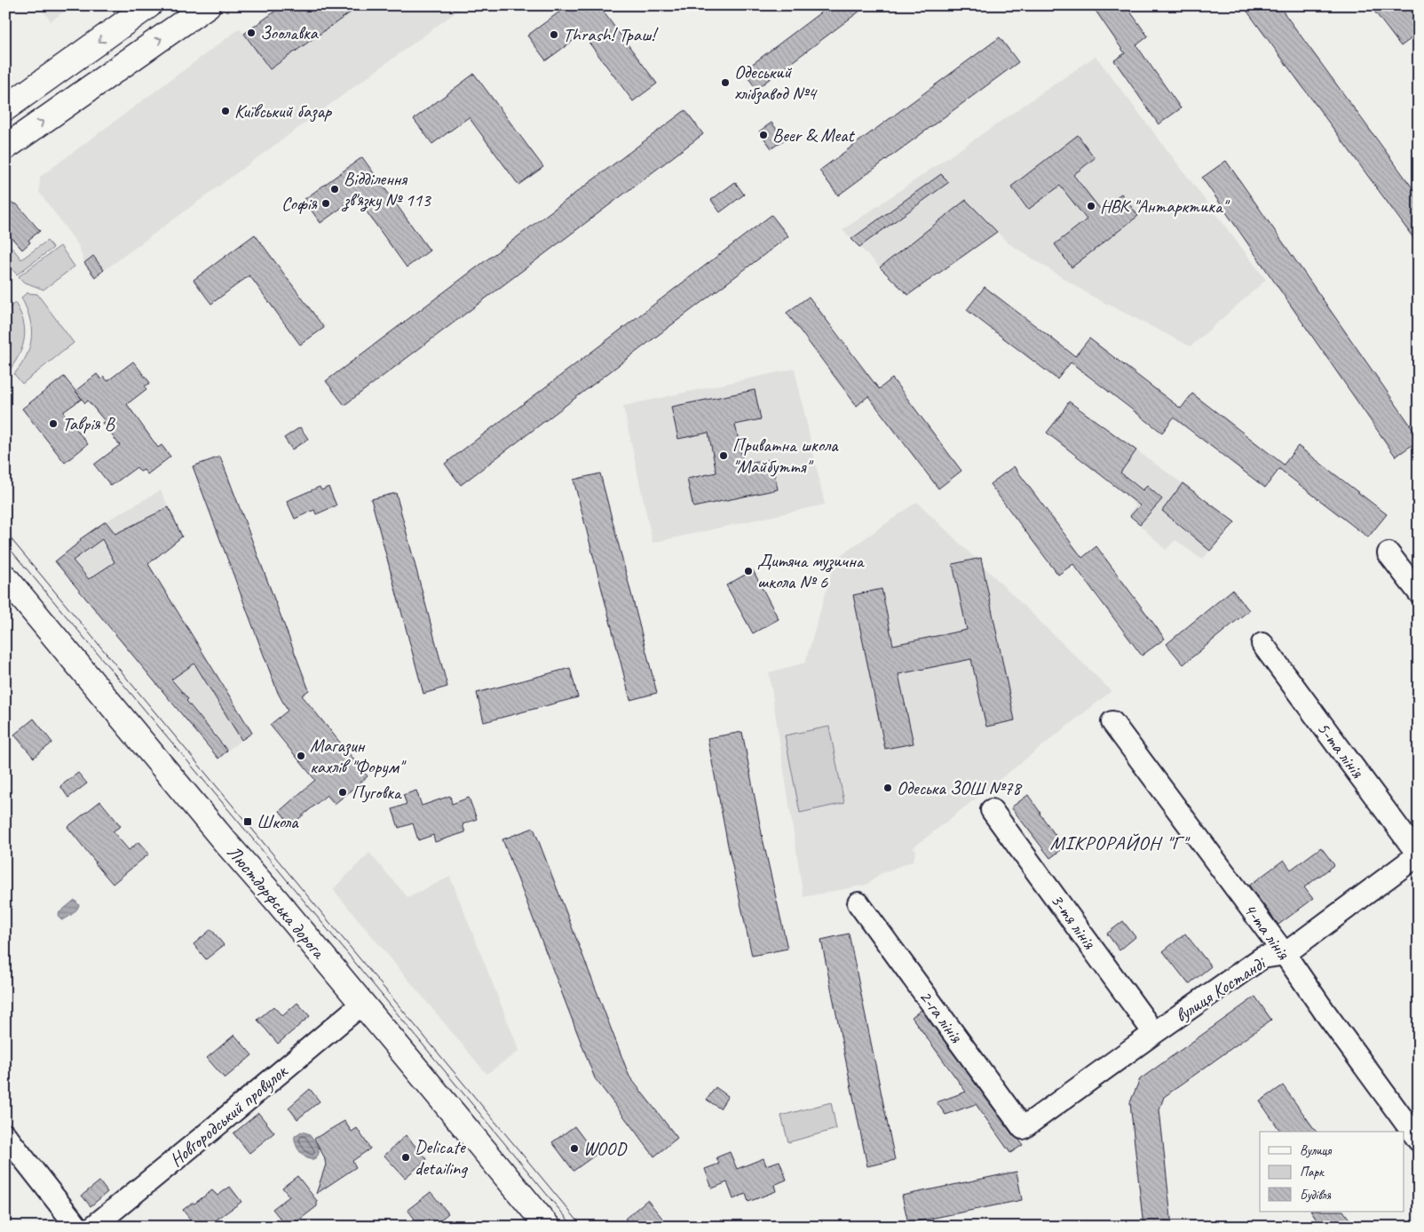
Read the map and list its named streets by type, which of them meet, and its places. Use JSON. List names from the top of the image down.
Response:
{
  "streets": {
    "main road": ["Люстдорфська дорога"],
    "street": [
      "5-та лінія",
      "3-тя лінія",
      "4-та лінія",
      "вулиця Костанді",
      "2-га лінія",
      "Новгородський провулок"
    ]
  },
  "crossings": [
    ["5-та лінія", "вулиця Костанді"],
    ["Люстдорфська дорога", "Новгородський провулок"],
    ["3-тя лінія", "вулиця Костанді"],
    ["4-та лінія", "вулиця Костанді"],
    ["вулиця Костанді", "2-га лінія"]
  ],
  "districts": ["МІКРОРАЙОН \"Г\""],
  "places": {
    "other": [
      "Зоолавка",
      "Thrash! Траш!",
      "Одеський хлібзавод №4",
      "Київський базар",
      "Beer & Meat",
      "Відділення зв'язку № 113",
      "Софія",
      "НВК \"Антарктика\"",
      "Таврія В",
      "Приватна школа \"Майбуття\"",
      "Дитяча музична школа № 6",
      "Магазин кахлів \"Форум\"",
      "Одеська ЗОШ №78",
      "Пуговка",
      "WOOD",
      "Delicate detailing"
    ],
    "transit": ["Школа"]
  },
  "legend": ["Вулиця", "Парк", "Будівля"]
}
